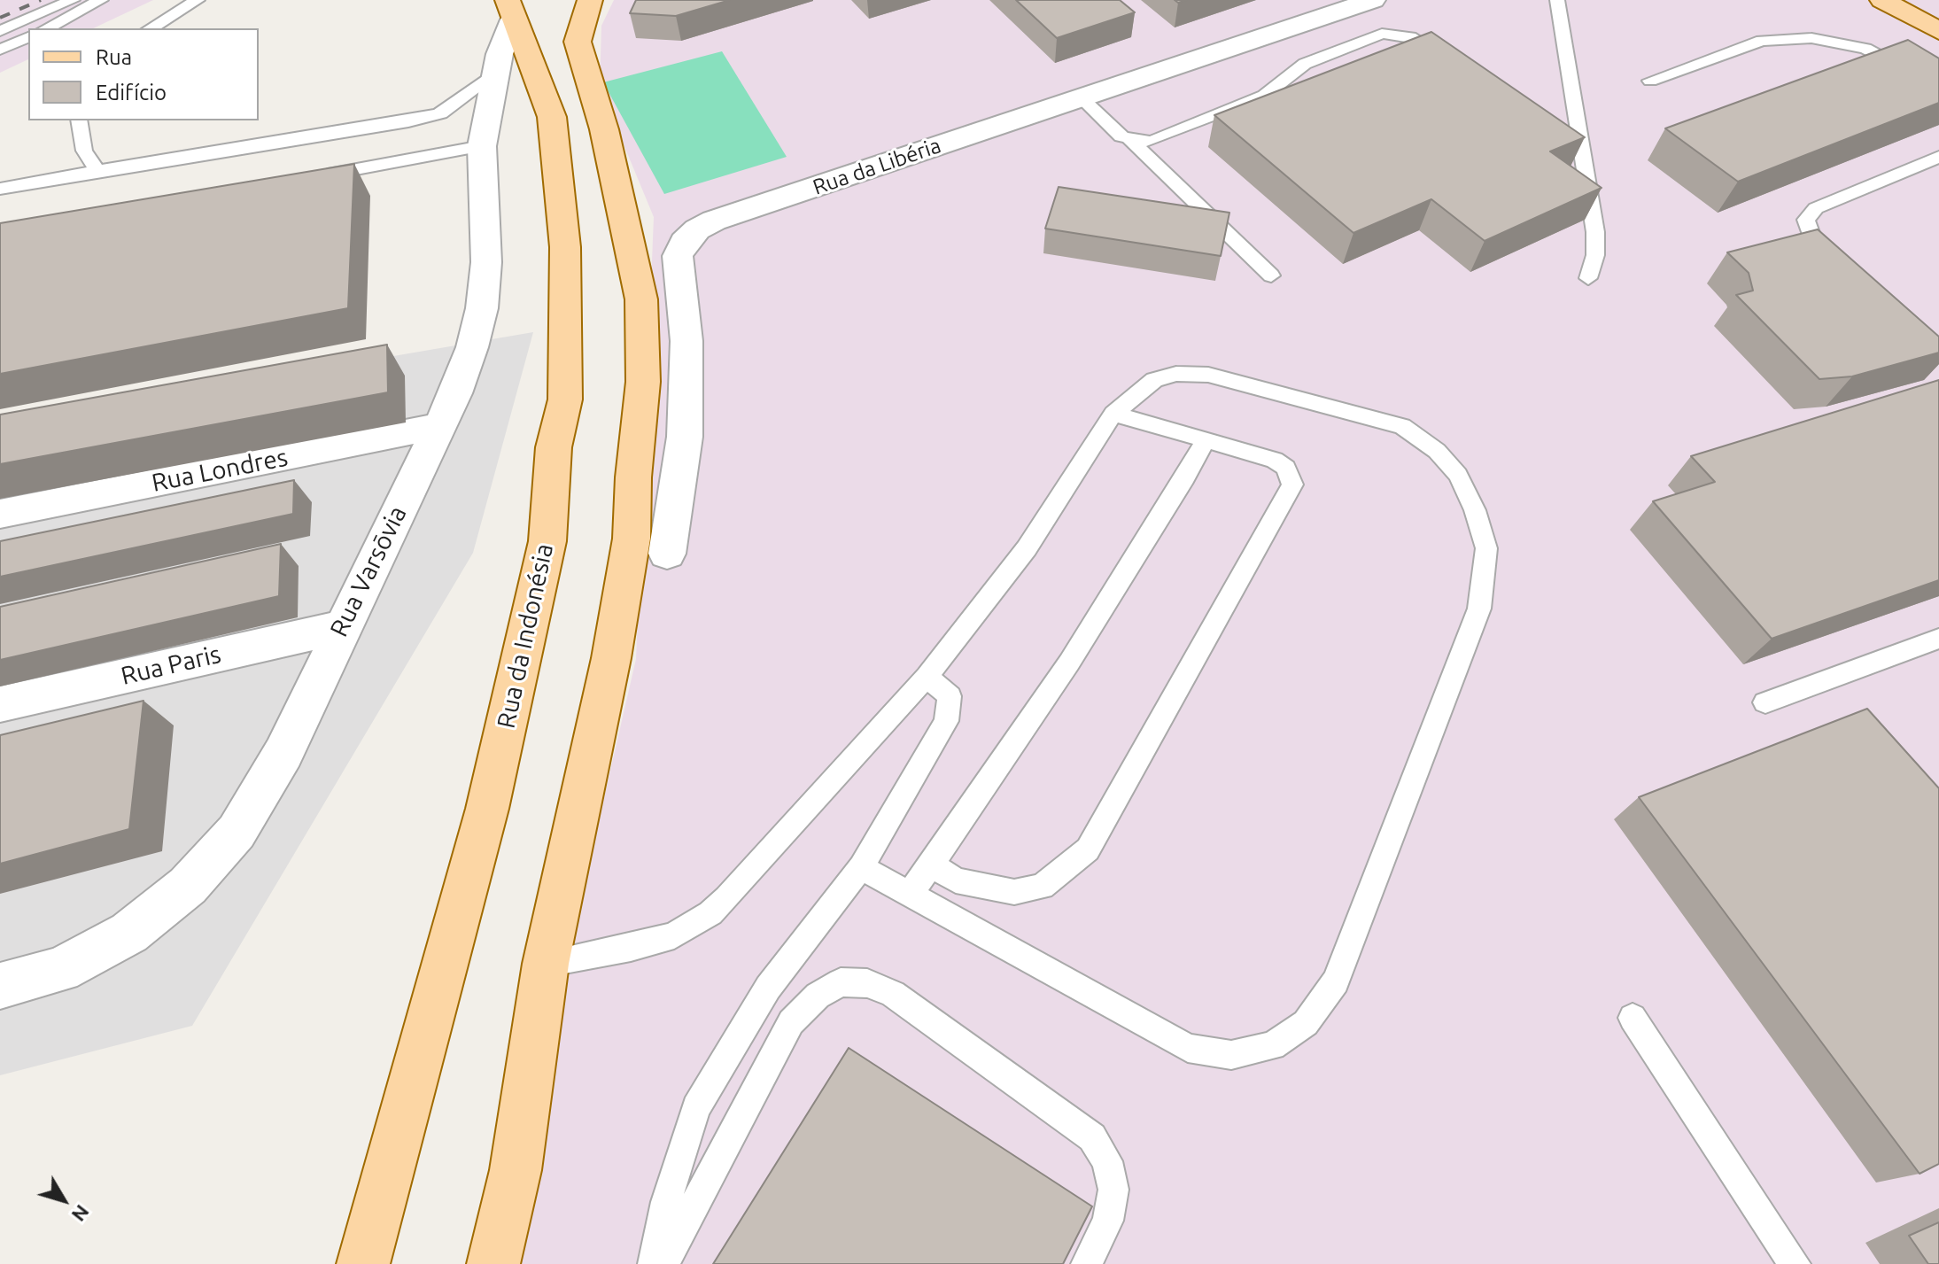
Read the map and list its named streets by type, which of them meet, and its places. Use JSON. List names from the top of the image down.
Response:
{
  "streets": {
    "main road": ["Rua da Indonésia"],
    "street": [
      "Rua da Libéria",
      "Rua Londres",
      "Rua Varsōvia",
      "Rua Paris"
    ]
  },
  "crossings": [
    ["Rua Londres", "Rua Varsōvia"],
    ["Rua Varsōvia", "Rua da Indonésia"],
    ["Rua Varsōvia", "Rua Paris"]
  ],
  "legend": ["Rua", "Edifício"],
  "north": "bottom right"
}
